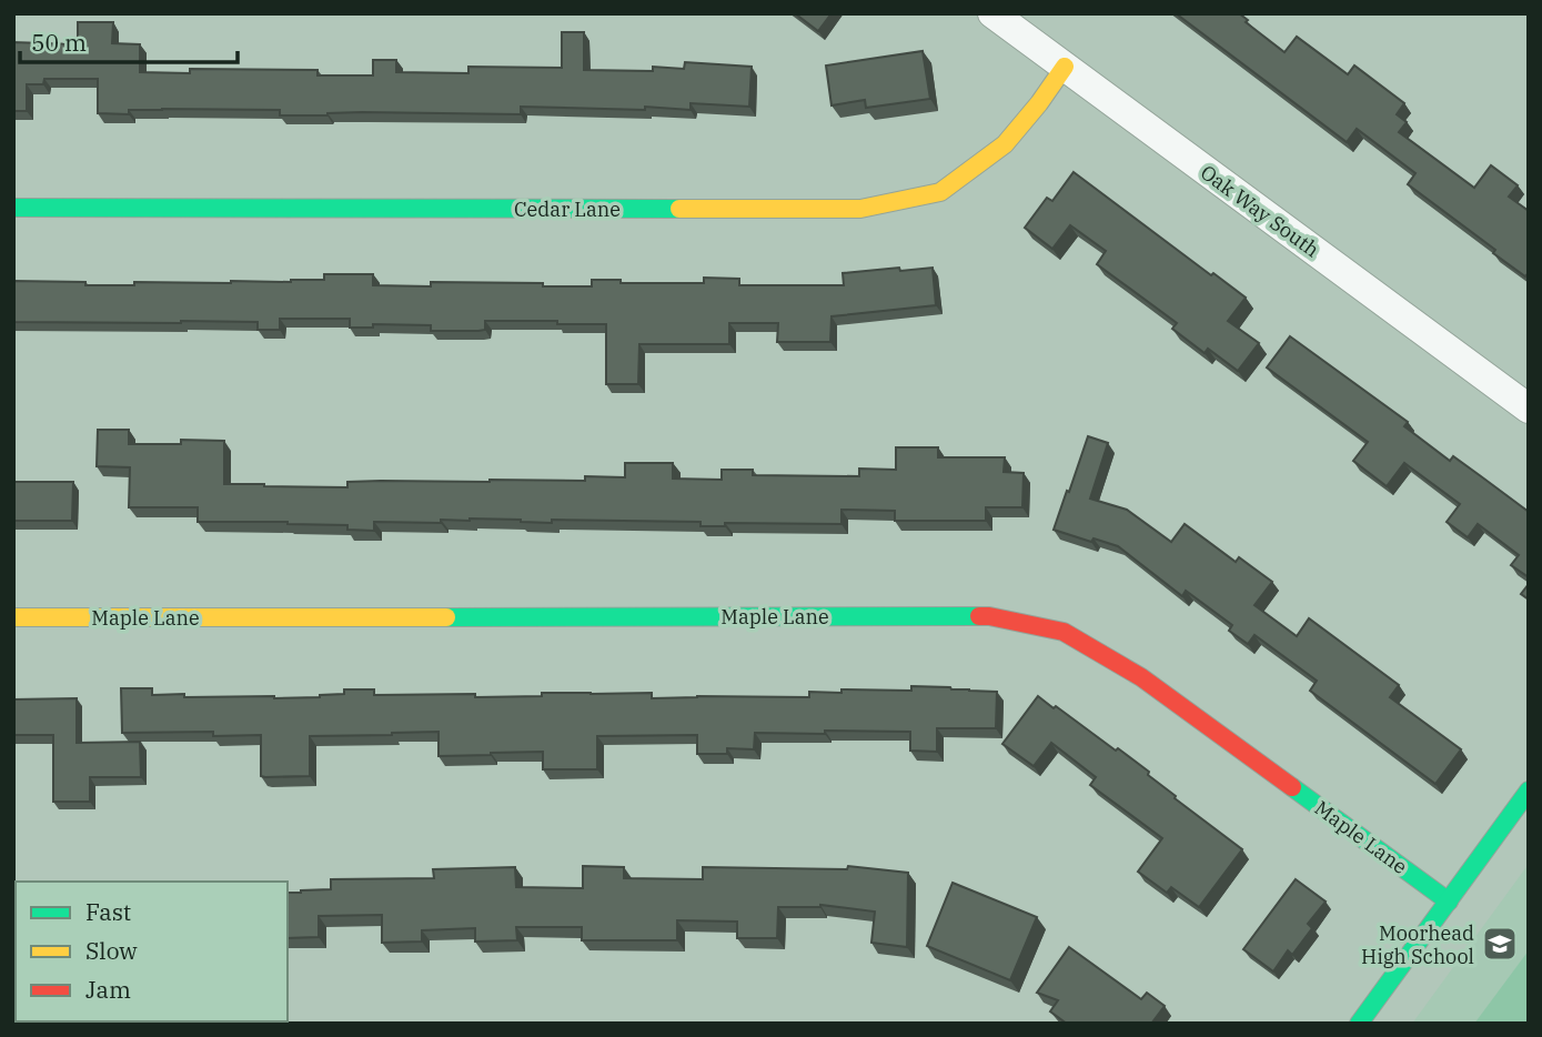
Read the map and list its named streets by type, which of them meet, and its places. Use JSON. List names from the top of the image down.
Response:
{
  "streets": {
    "street": ["Cedar Lane", "Oak Way South", "Maple Lane"]
  },
  "crossings": [
    ["Cedar Lane", "Oak Way South"]
  ],
  "places": {
    "school or university": ["Moorhead High School"]
  },
  "legend": ["Fast", "Slow", "Jam"],
  "scale_bar": "50 m"
}
